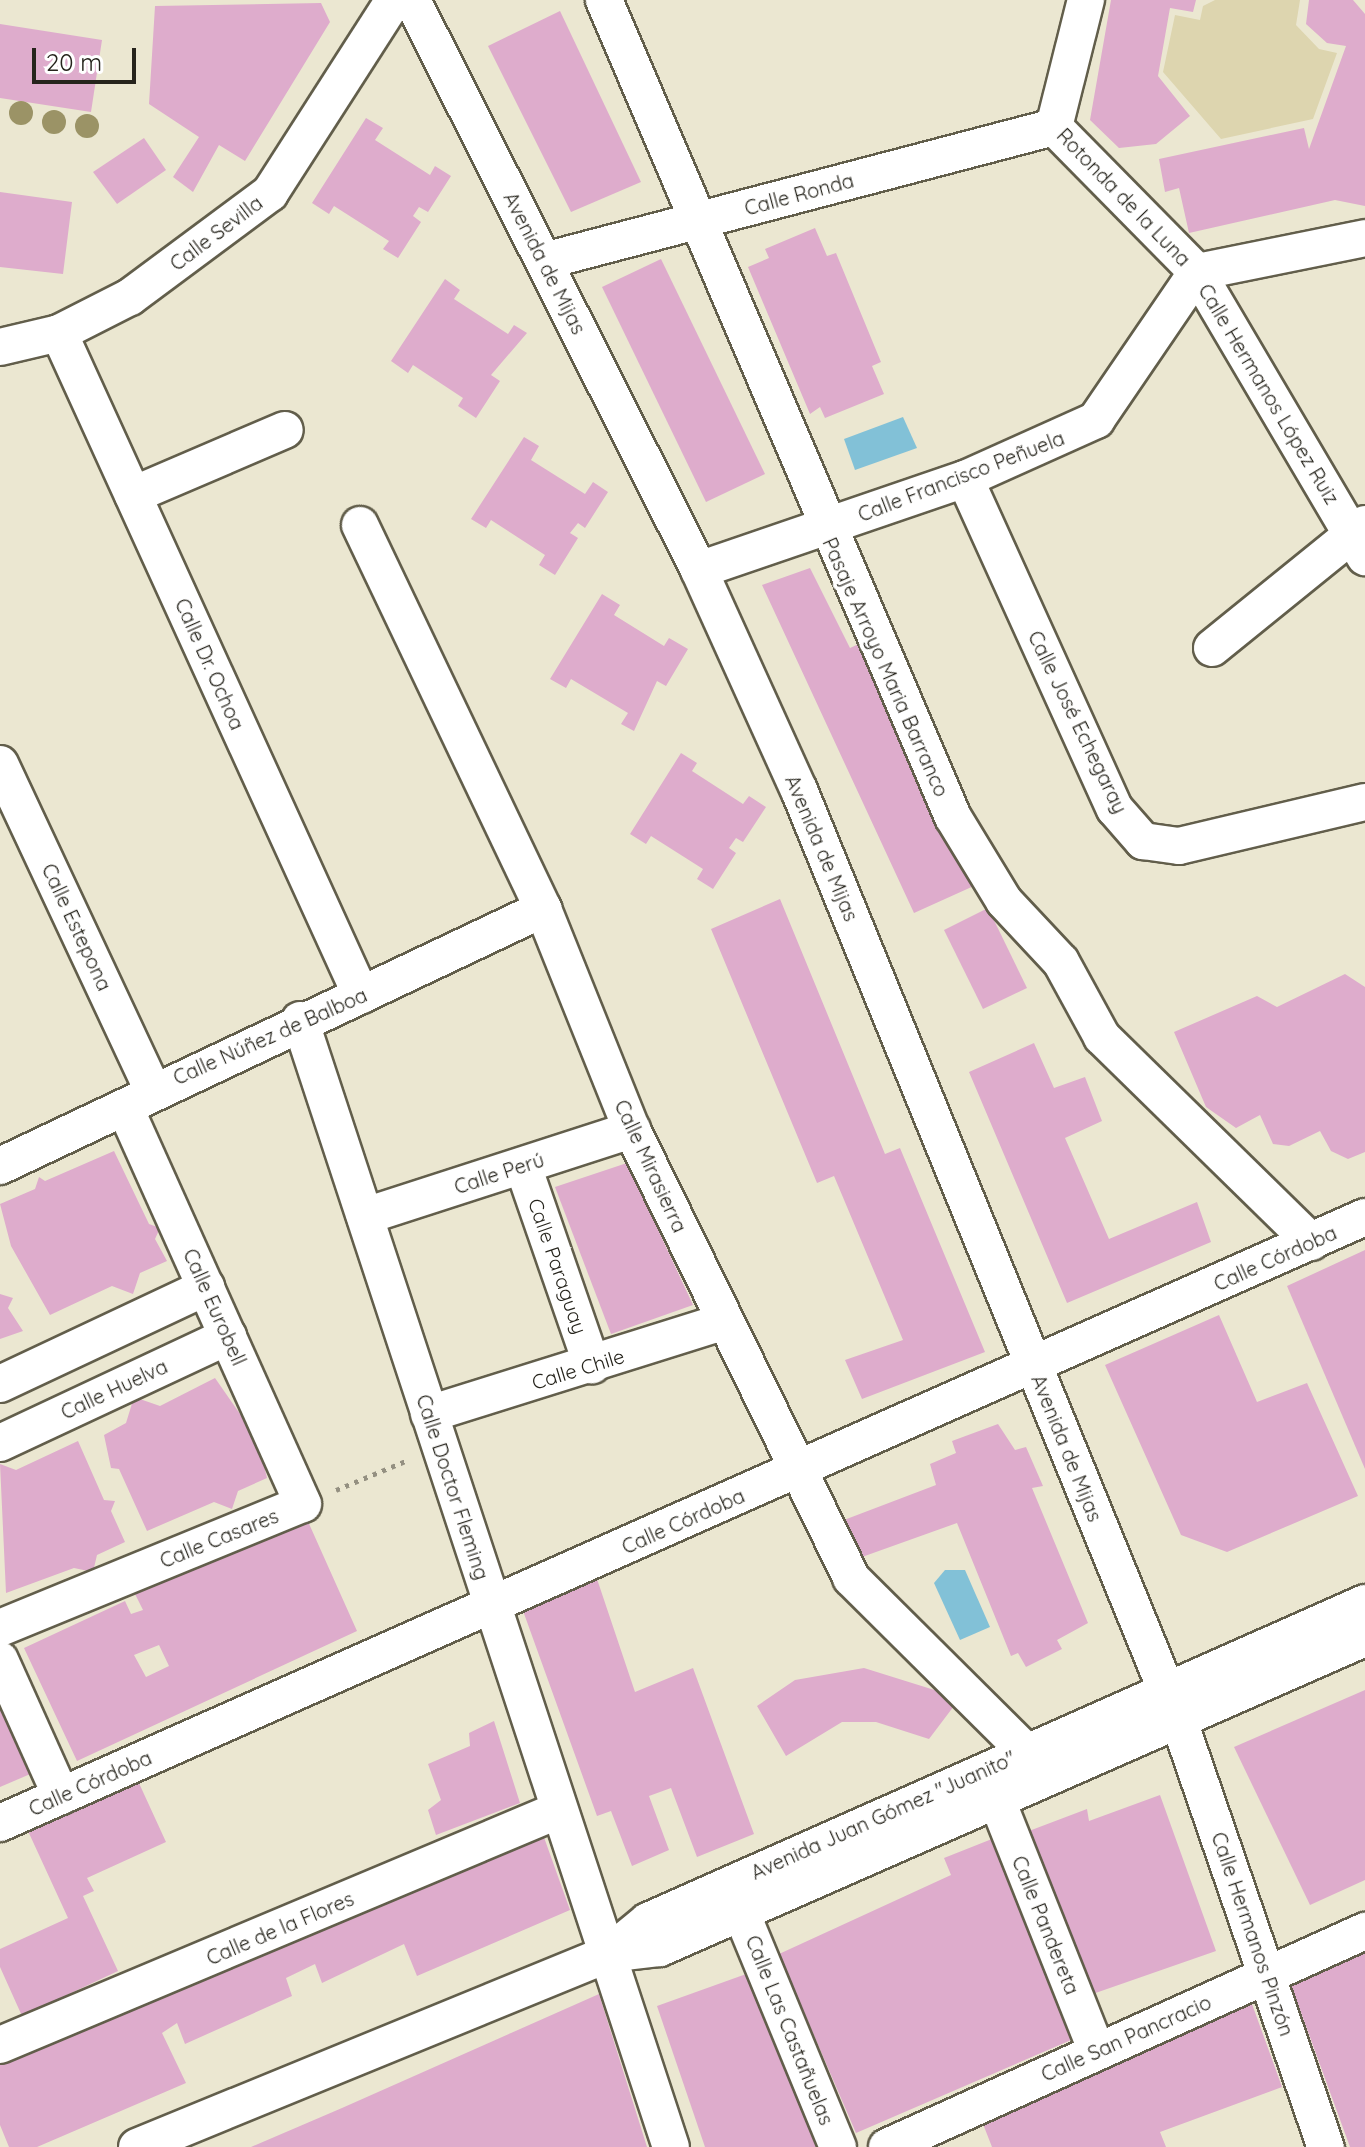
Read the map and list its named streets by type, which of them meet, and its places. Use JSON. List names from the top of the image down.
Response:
{
  "streets": {
    "street": [
      "Calle Ronda",
      "Rotonda de la Luna",
      "Calle Sevilla",
      "Avenida de Mijas",
      "Calle Hermanos López Ruiz",
      "Calle Francisco Peñuela",
      "Calle Dr. Ochoa",
      "Pasaje Arroyo Maria Barranco",
      "Calle José Echegaray",
      "Calle Estepona",
      "Calle Núñez de Balboa",
      "Calle Mirasierra",
      "Calle Perú",
      "Calle Córdoba",
      "Calle Paraguay",
      "Calle Eurobell",
      "Calle Chile",
      "Calle Huelva",
      "Calle Doctor Fleming",
      "Calle Casares",
      "Avenida Juan Gómez \"Juanito\"",
      "Calle Pandereta",
      "Calle de la Flores",
      "Calle Hermanos Pinzón",
      "Calle Las Castañuelas",
      "Calle San Pancracio"
    ]
  },
  "crossings": [
    ["Calle Ronda", "Rotonda de la Luna"],
    ["Calle Ronda", "Avenida de Mijas"],
    ["Calle Ronda", "Pasaje Arroyo Maria Barranco"],
    ["Rotonda de la Luna", "Calle Hermanos López Ruiz"],
    ["Rotonda de la Luna", "Calle Francisco Peñuela"],
    ["Calle Sevilla", "Calle Dr. Ochoa"],
    ["Avenida de Mijas", "Calle Francisco Peñuela"],
    ["Avenida de Mijas", "Calle Córdoba"],
    ["Avenida de Mijas", "Avenida Juan Gómez \"Juanito\""],
    ["Avenida de Mijas", "Calle Hermanos Pinzón"],
    ["Calle Hermanos López Ruiz", "Calle Francisco Peñuela"],
    ["Calle Francisco Peñuela", "Pasaje Arroyo Maria Barranco"],
    ["Calle Francisco Peñuela", "Calle José Echegaray"],
    ["Calle Dr. Ochoa", "Calle Núñez de Balboa"],
    ["Pasaje Arroyo Maria Barranco", "Calle Córdoba"],
    ["Calle Estepona", "Calle Núñez de Balboa"],
    ["Calle Estepona", "Calle Eurobell"],
    ["Calle Núñez de Balboa", "Calle Mirasierra"],
    ["Calle Núñez de Balboa", "Calle Eurobell"],
    ["Calle Núñez de Balboa", "Calle Doctor Fleming"],
    ["Calle Mirasierra", "Calle Perú"],
    ["Calle Mirasierra", "Calle Córdoba"],
    ["Calle Mirasierra", "Calle Chile"],
    ["Calle Mirasierra", "Avenida Juan Gómez \"Juanito\""],
    ["Calle Perú", "Calle Paraguay"],
    ["Calle Perú", "Calle Doctor Fleming"],
    ["Calle Córdoba", "Calle Doctor Fleming"],
    ["Calle Paraguay", "Calle Chile"],
    ["Calle Eurobell", "Calle Huelva"],
    ["Calle Eurobell", "Calle Casares"],
    ["Calle Chile", "Calle Doctor Fleming"],
    ["Calle Chile", "Calle Casares"],
    ["Calle Doctor Fleming", "Calle Casares"],
    ["Calle Doctor Fleming", "Avenida Juan Gómez \"Juanito\""],
    ["Calle Doctor Fleming", "Calle de la Flores"],
    ["Avenida Juan Gómez \"Juanito\"", "Calle Pandereta"],
    ["Avenida Juan Gómez \"Juanito\"", "Calle Hermanos Pinzón"],
    ["Avenida Juan Gómez \"Juanito\"", "Calle Las Castañuelas"],
    ["Calle Pandereta", "Calle San Pancracio"],
    ["Calle Hermanos Pinzón", "Calle San Pancracio"]
  ],
  "scale_bar": "20 m"
}
